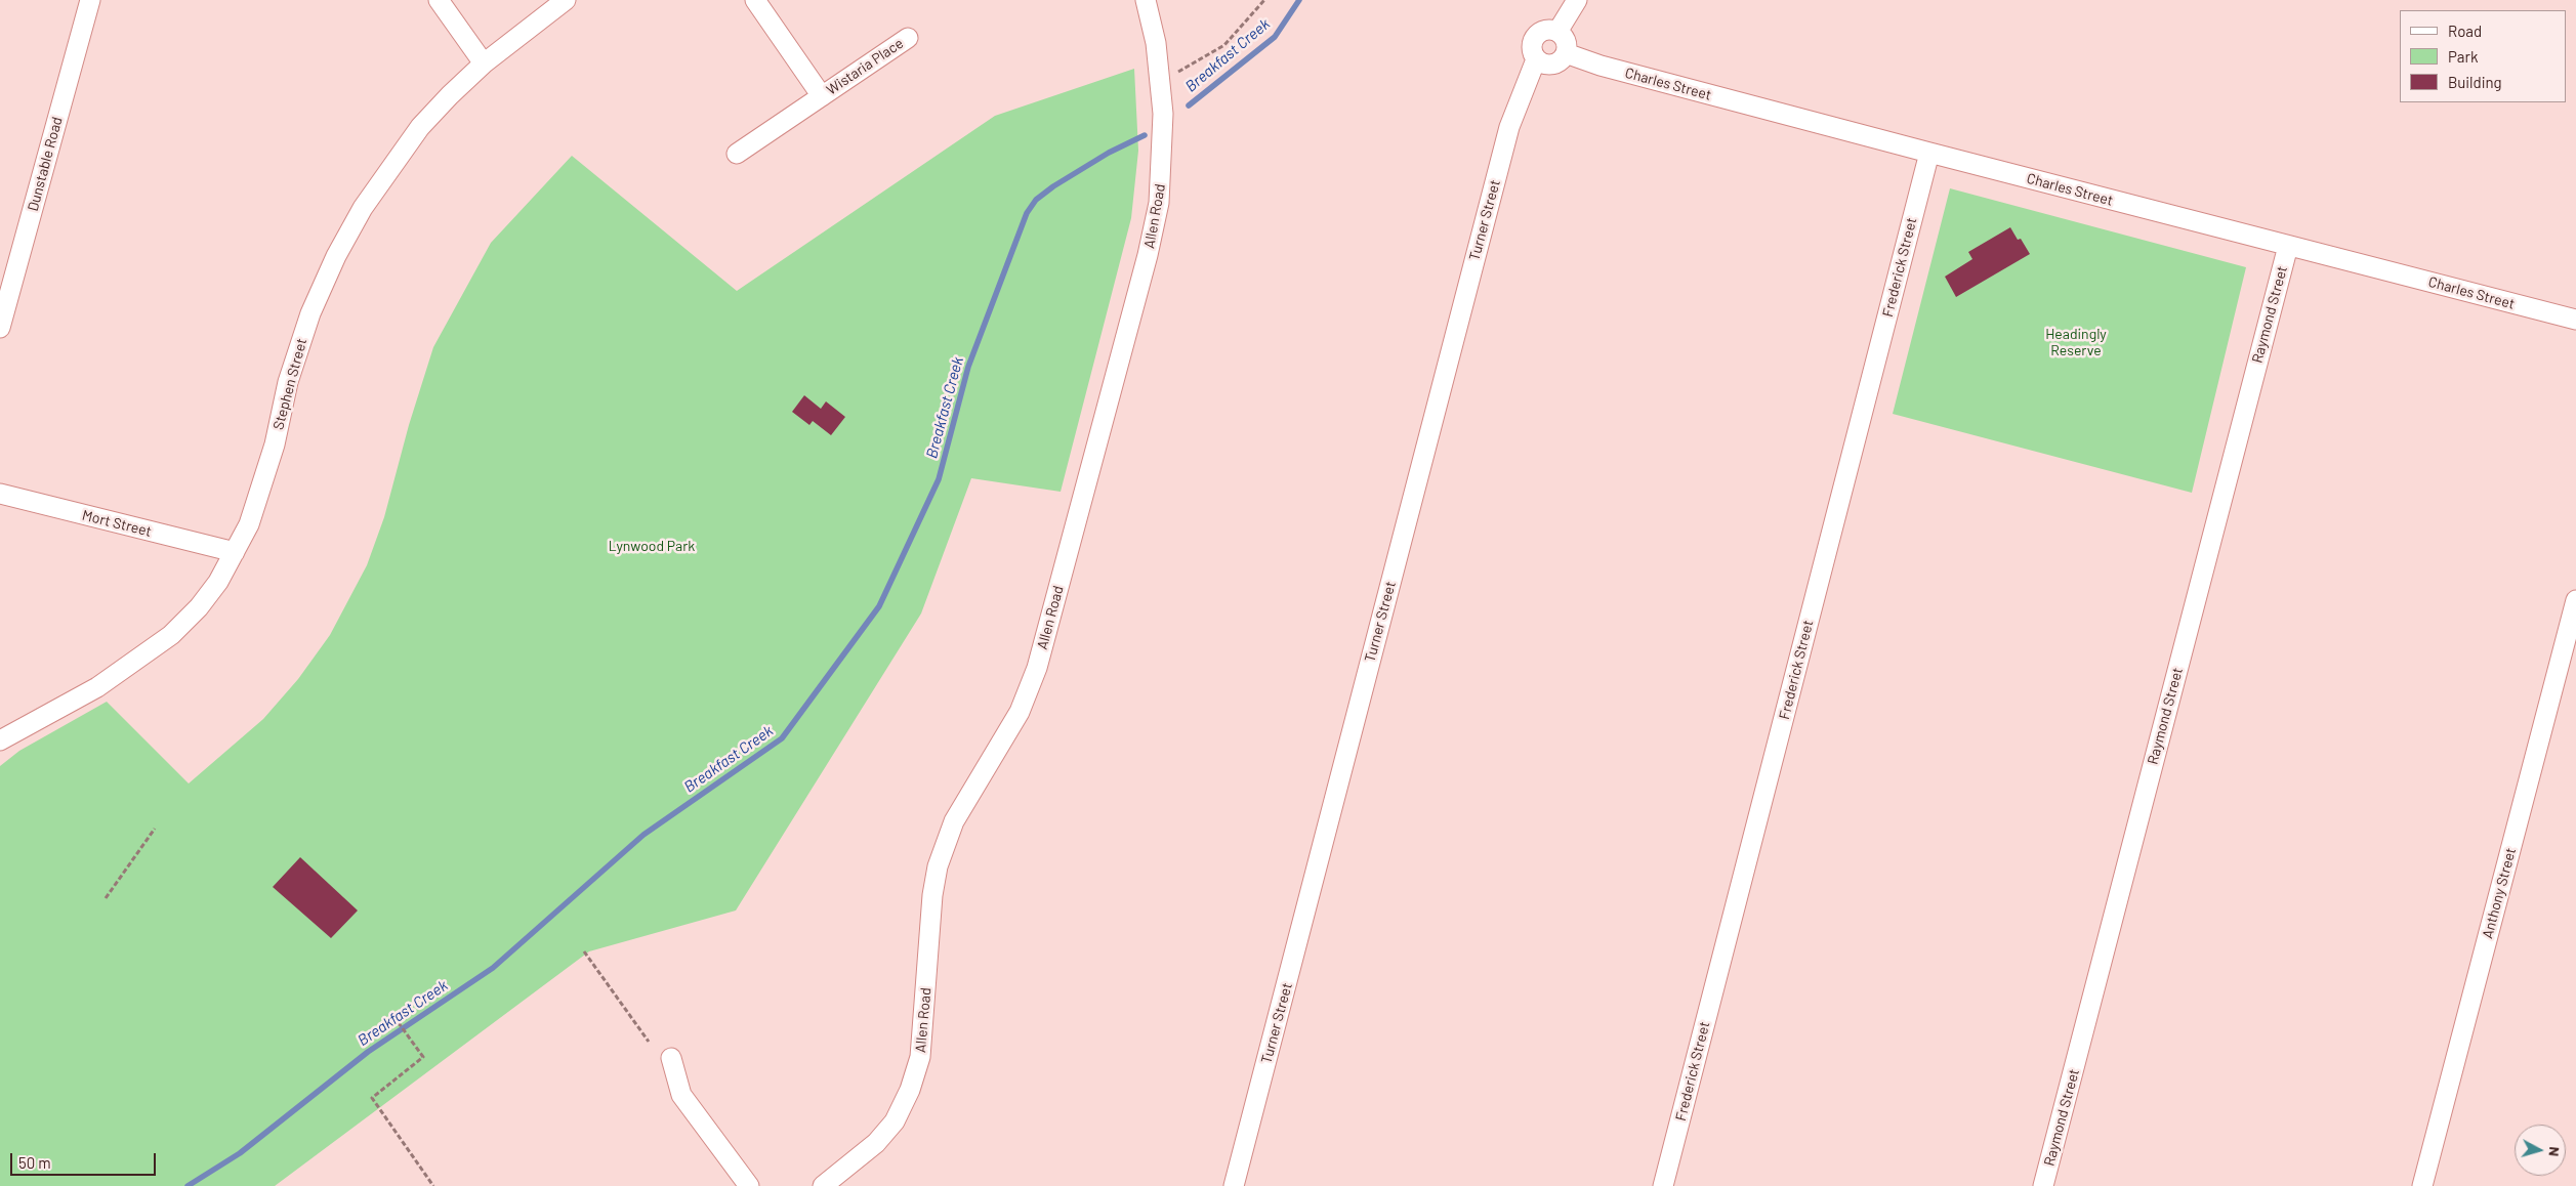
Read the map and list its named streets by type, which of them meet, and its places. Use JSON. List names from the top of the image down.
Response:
{
  "streets": {
    "street": [
      "Wistaria Place",
      "Charles Street",
      "Dunstable Road",
      "Allen Road",
      "Turner Street",
      "Frederick Street",
      "Raymond Street",
      "Stephen Street",
      "Mort Street",
      "Anthony Street"
    ]
  },
  "crossings": [
    ["Charles Street", "Turner Street"],
    ["Charles Street", "Frederick Street"],
    ["Charles Street", "Raymond Street"],
    ["Stephen Street", "Mort Street"]
  ],
  "water": ["Breakfast Creek"],
  "parks": ["Headingly Reserve", "Lynwood Park"],
  "legend": ["Road", "Park", "Building"],
  "scale_bar": "50 m",
  "north": "right"
}
